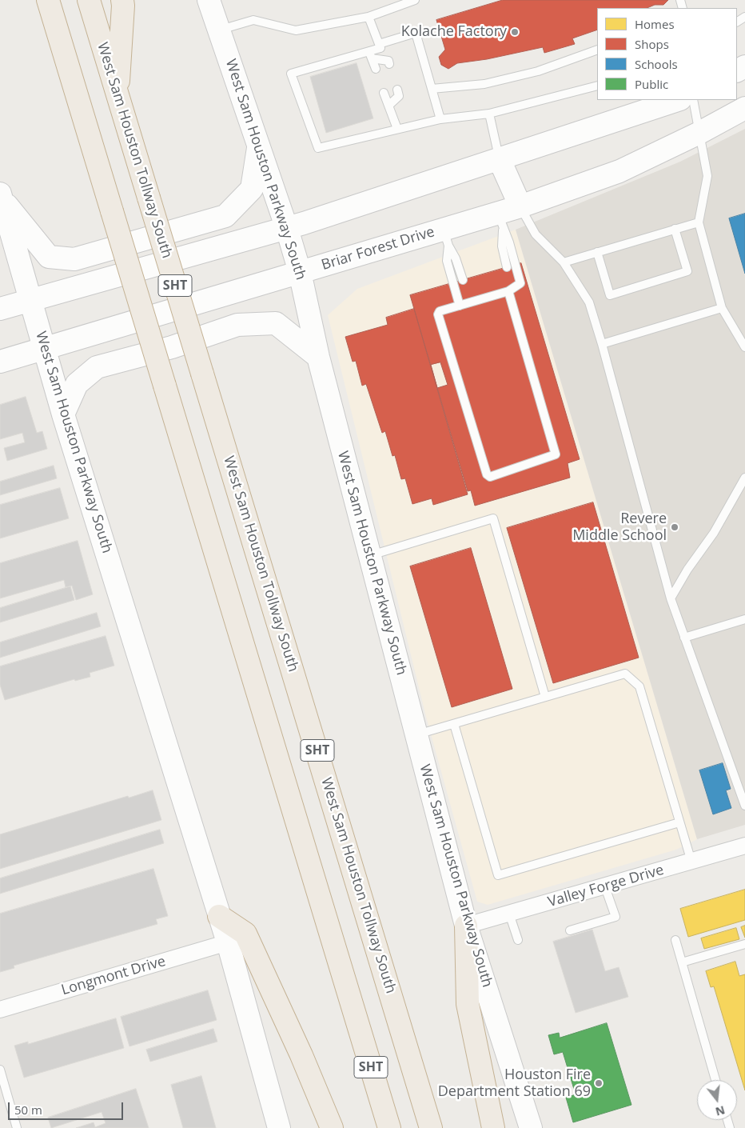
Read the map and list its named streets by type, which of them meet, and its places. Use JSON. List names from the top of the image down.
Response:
{
  "streets": {
    "highway": ["West Sam Houston Tollway South", "SHT"],
    "main road": ["West Sam Houston Parkway South", "Briar Forest Drive"],
    "street": ["Valley Forge Drive", "Longmont Drive"]
  },
  "crossings": [
    ["West Sam Houston Parkway South", "Briar Forest Drive"],
    ["West Sam Houston Parkway South", "Valley Forge Drive"],
    ["West Sam Houston Parkway South", "Longmont Drive"]
  ],
  "places": ["Kolache Factory", "Revere Middle School", "Houston Fire Department Station 69"],
  "legend": [
    "Homes",
    "Shops",
    "Schools",
    "Public"
  ],
  "scale_bar": "50 m",
  "north": "bottom"
}
